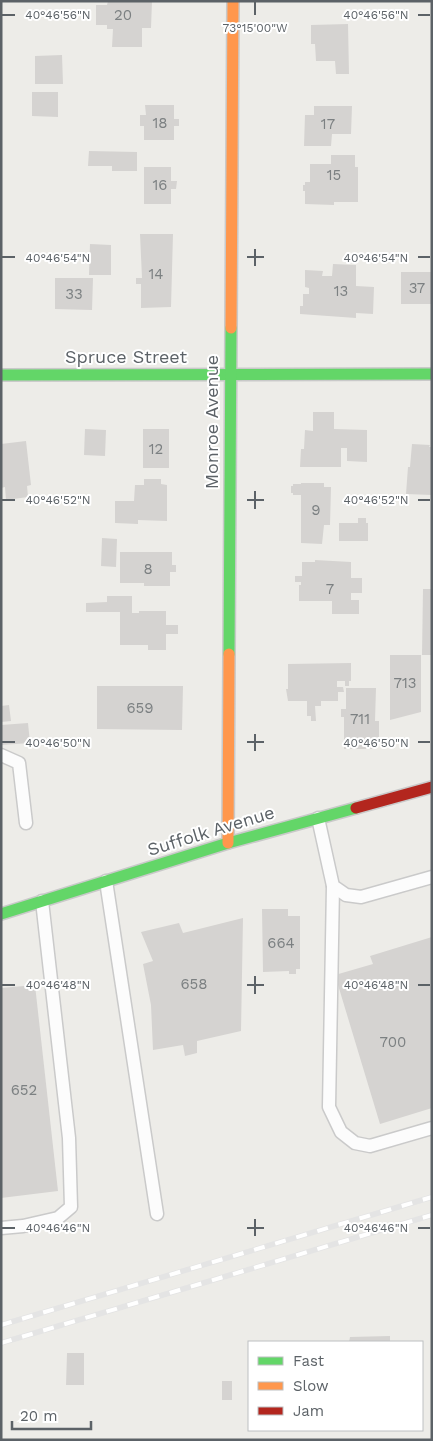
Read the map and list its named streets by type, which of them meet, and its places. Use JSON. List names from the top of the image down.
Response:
{
  "streets": {
    "street": ["Spruce Street", "Monroe Avenue", "Suffolk Avenue"]
  },
  "crossings": [
    ["Spruce Street", "Monroe Avenue"],
    ["Monroe Avenue", "Suffolk Avenue"]
  ],
  "house_numbers": [
    "20",
    "18",
    "17",
    "15",
    "16",
    "14",
    "37",
    "13",
    "33",
    "12",
    "9",
    "8",
    "7",
    "713",
    "659",
    "711",
    "664",
    "658",
    "700",
    "652"
  ],
  "legend": ["Fast", "Slow", "Jam"],
  "scale_bar": "20 m",
  "coordinates": [
    "40°46'56\"N",
    "73°15'00\"W",
    "40°46'54\"N",
    "40°46'52\"N",
    "40°46'50\"N",
    "40°46'48\"N",
    "40°46'46\"N"
  ]
}
